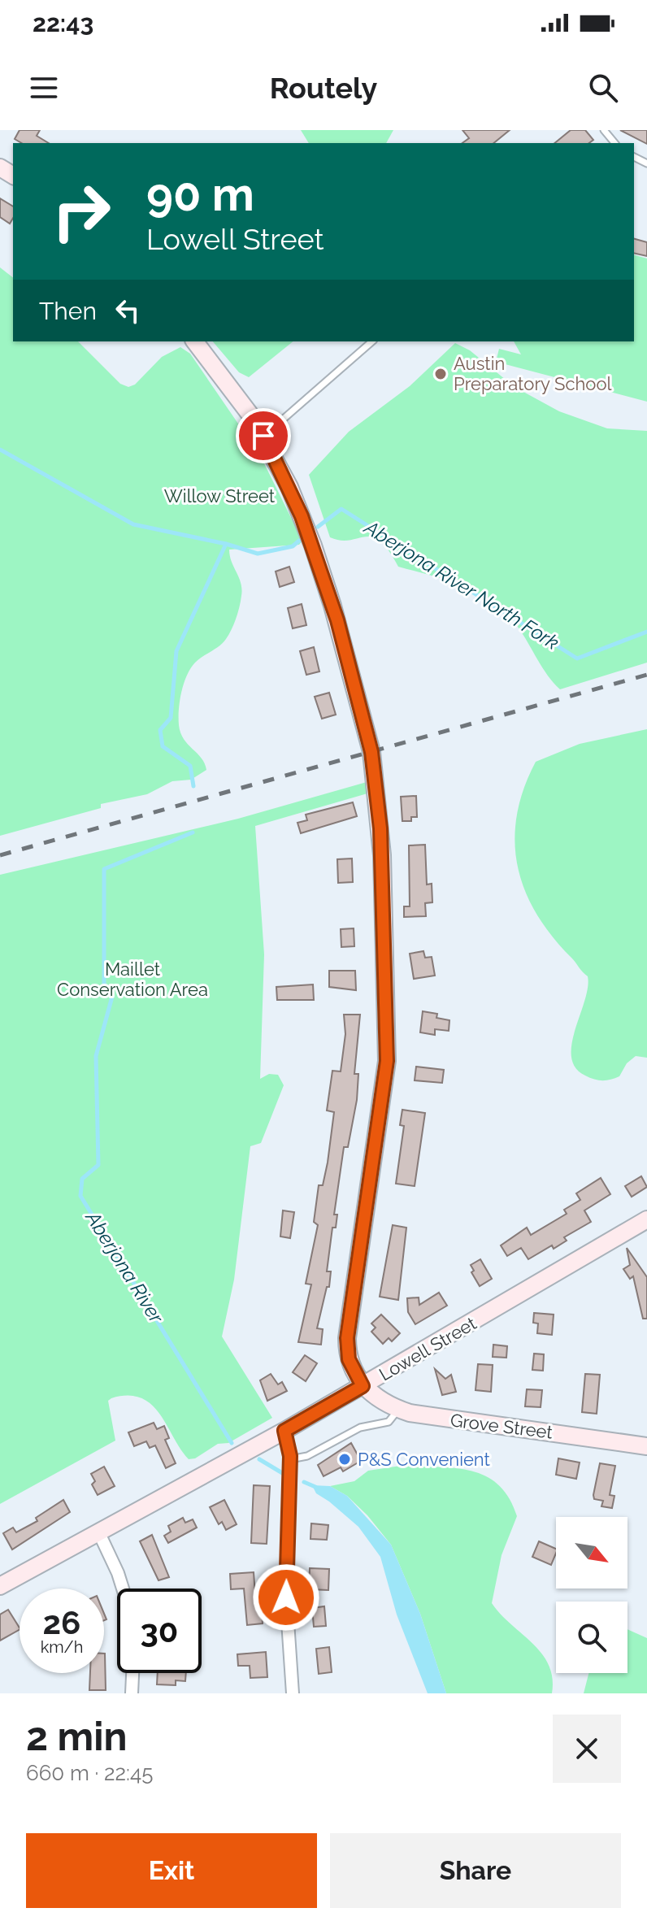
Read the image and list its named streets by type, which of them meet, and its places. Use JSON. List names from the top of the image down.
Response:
{
  "streets": {
    "main road": ["Lowell Street", "Grove Street"]
  },
  "crossings": [
    ["Lowell Street", "Grove Street"]
  ],
  "water": ["Aberjona River North Fork", "Aberjona River"],
  "parks": ["Willow Street", "Maillet Conservation Area"],
  "places": ["Austin Preparatory School", "P&S Convenient"],
  "north": "bottom right",
  "page": {
    "status": "22:43",
    "header": "Routely",
    "turn": ["90 m", "Lowell Street"],
    "then": "Then",
    "speed": "26 km/h",
    "limit": "30",
    "heading": ["2 min", "660 m · 22:45"],
    "buttons": ["Exit", "Share"]
  }
}
